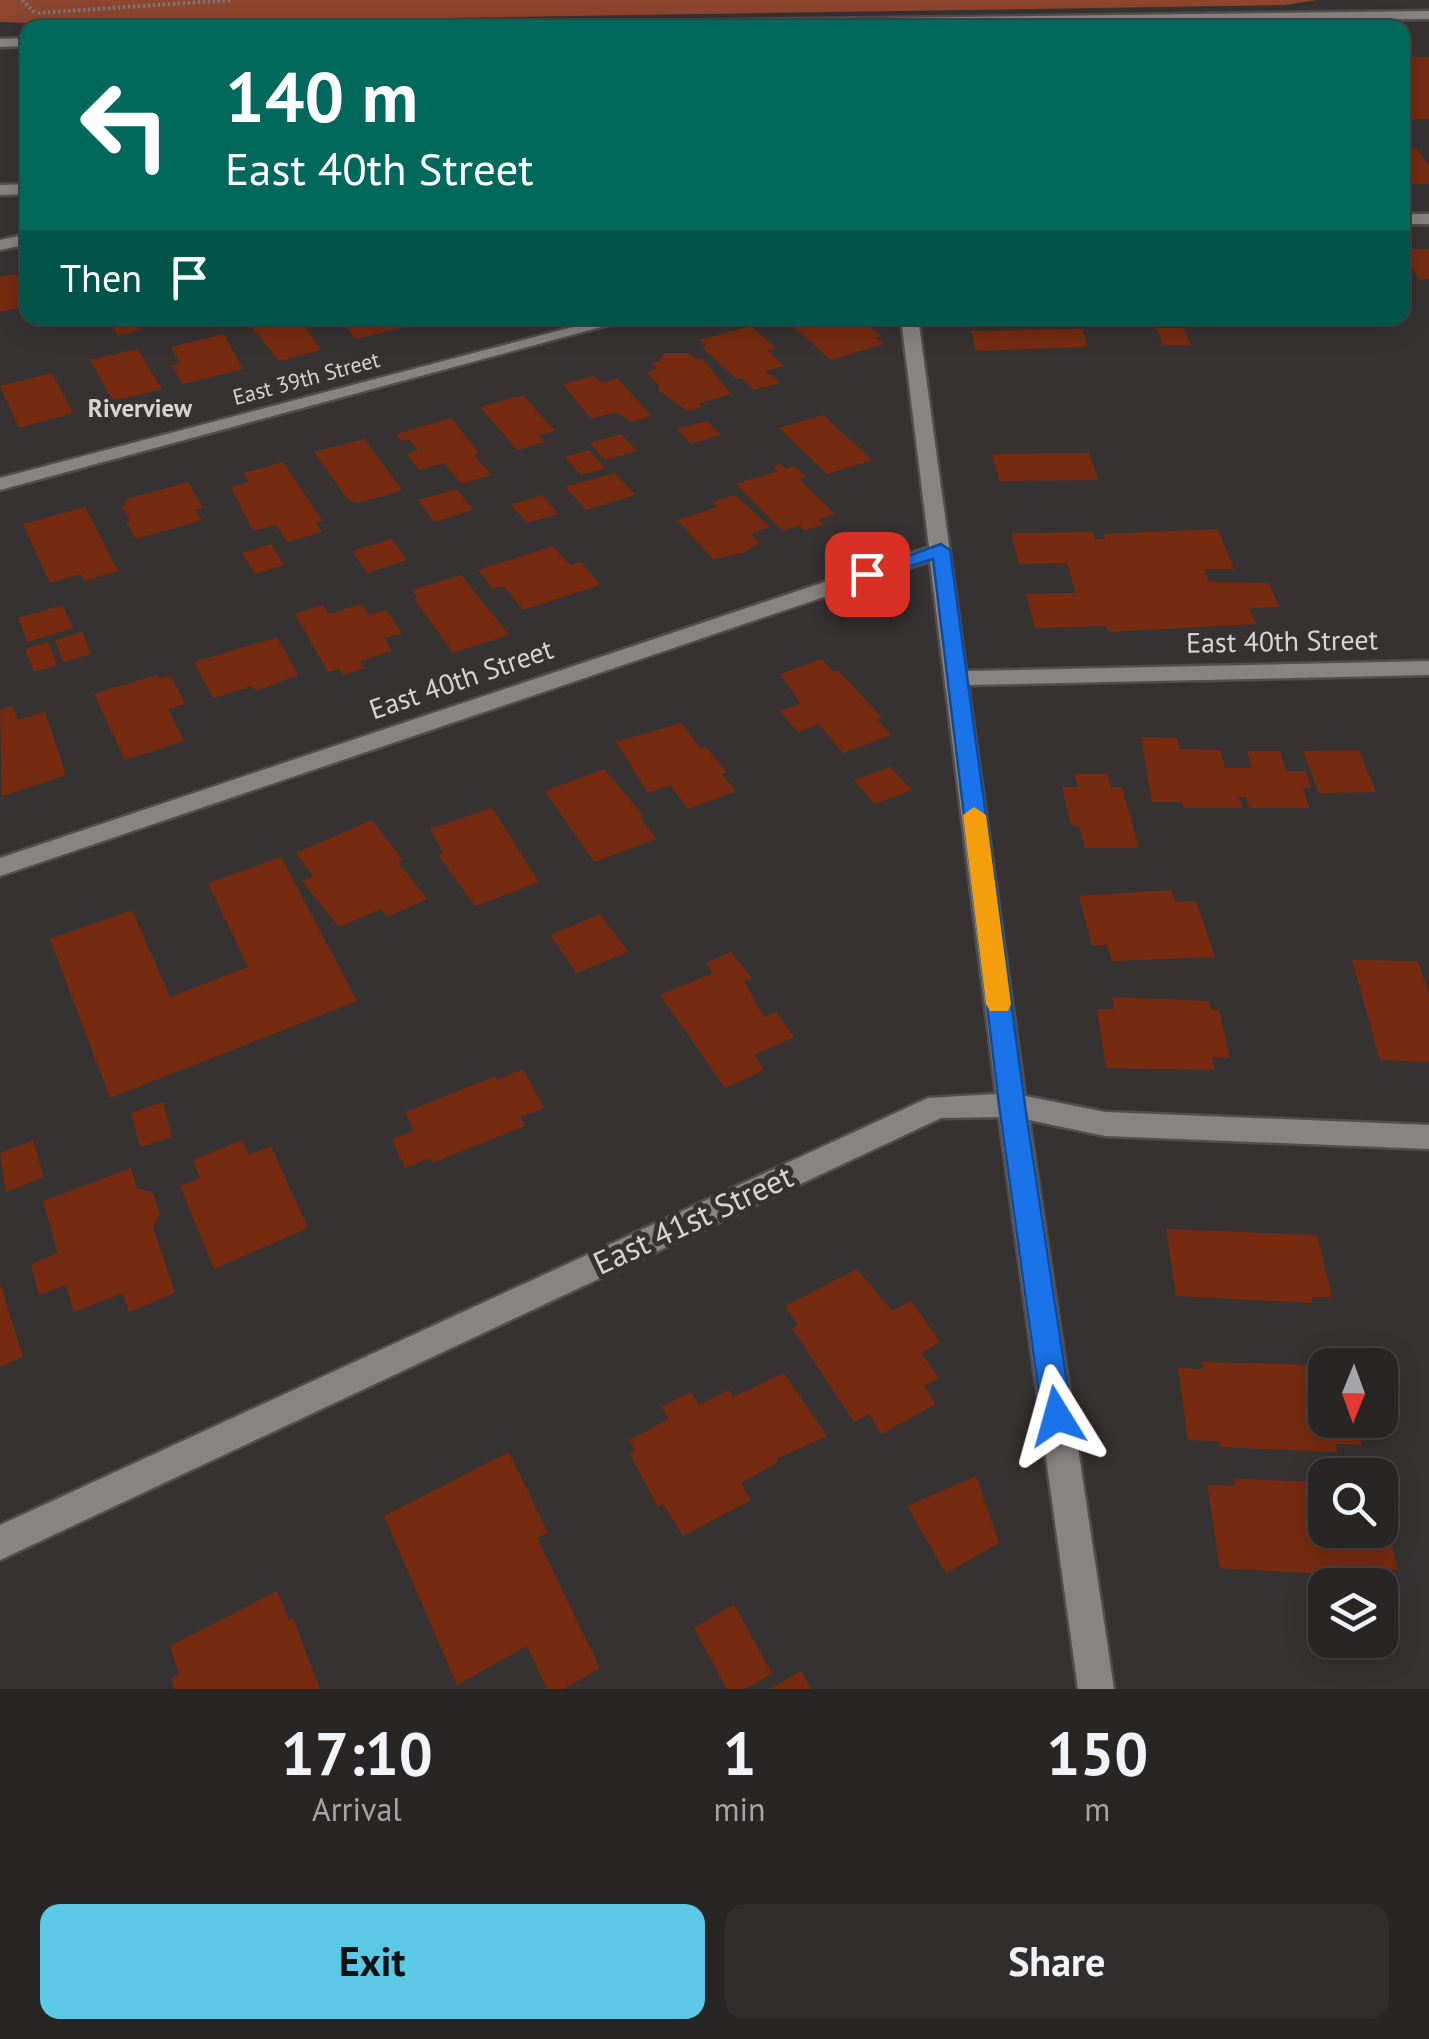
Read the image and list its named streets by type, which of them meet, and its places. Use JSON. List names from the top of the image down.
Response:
{
  "streets": {
    "street": ["East 39th Street", "East 40th Street", "East 41st Street"]
  },
  "districts": ["Riverview"],
  "north": "bottom",
  "page": {
    "turn": ["140 m", "East 40th Street"],
    "then": "Then",
    "eta": [
      "17:10",
      "Arrival",
      "1",
      "min",
      "150",
      "m"
    ],
    "buttons": ["Exit", "Share"]
  }
}
